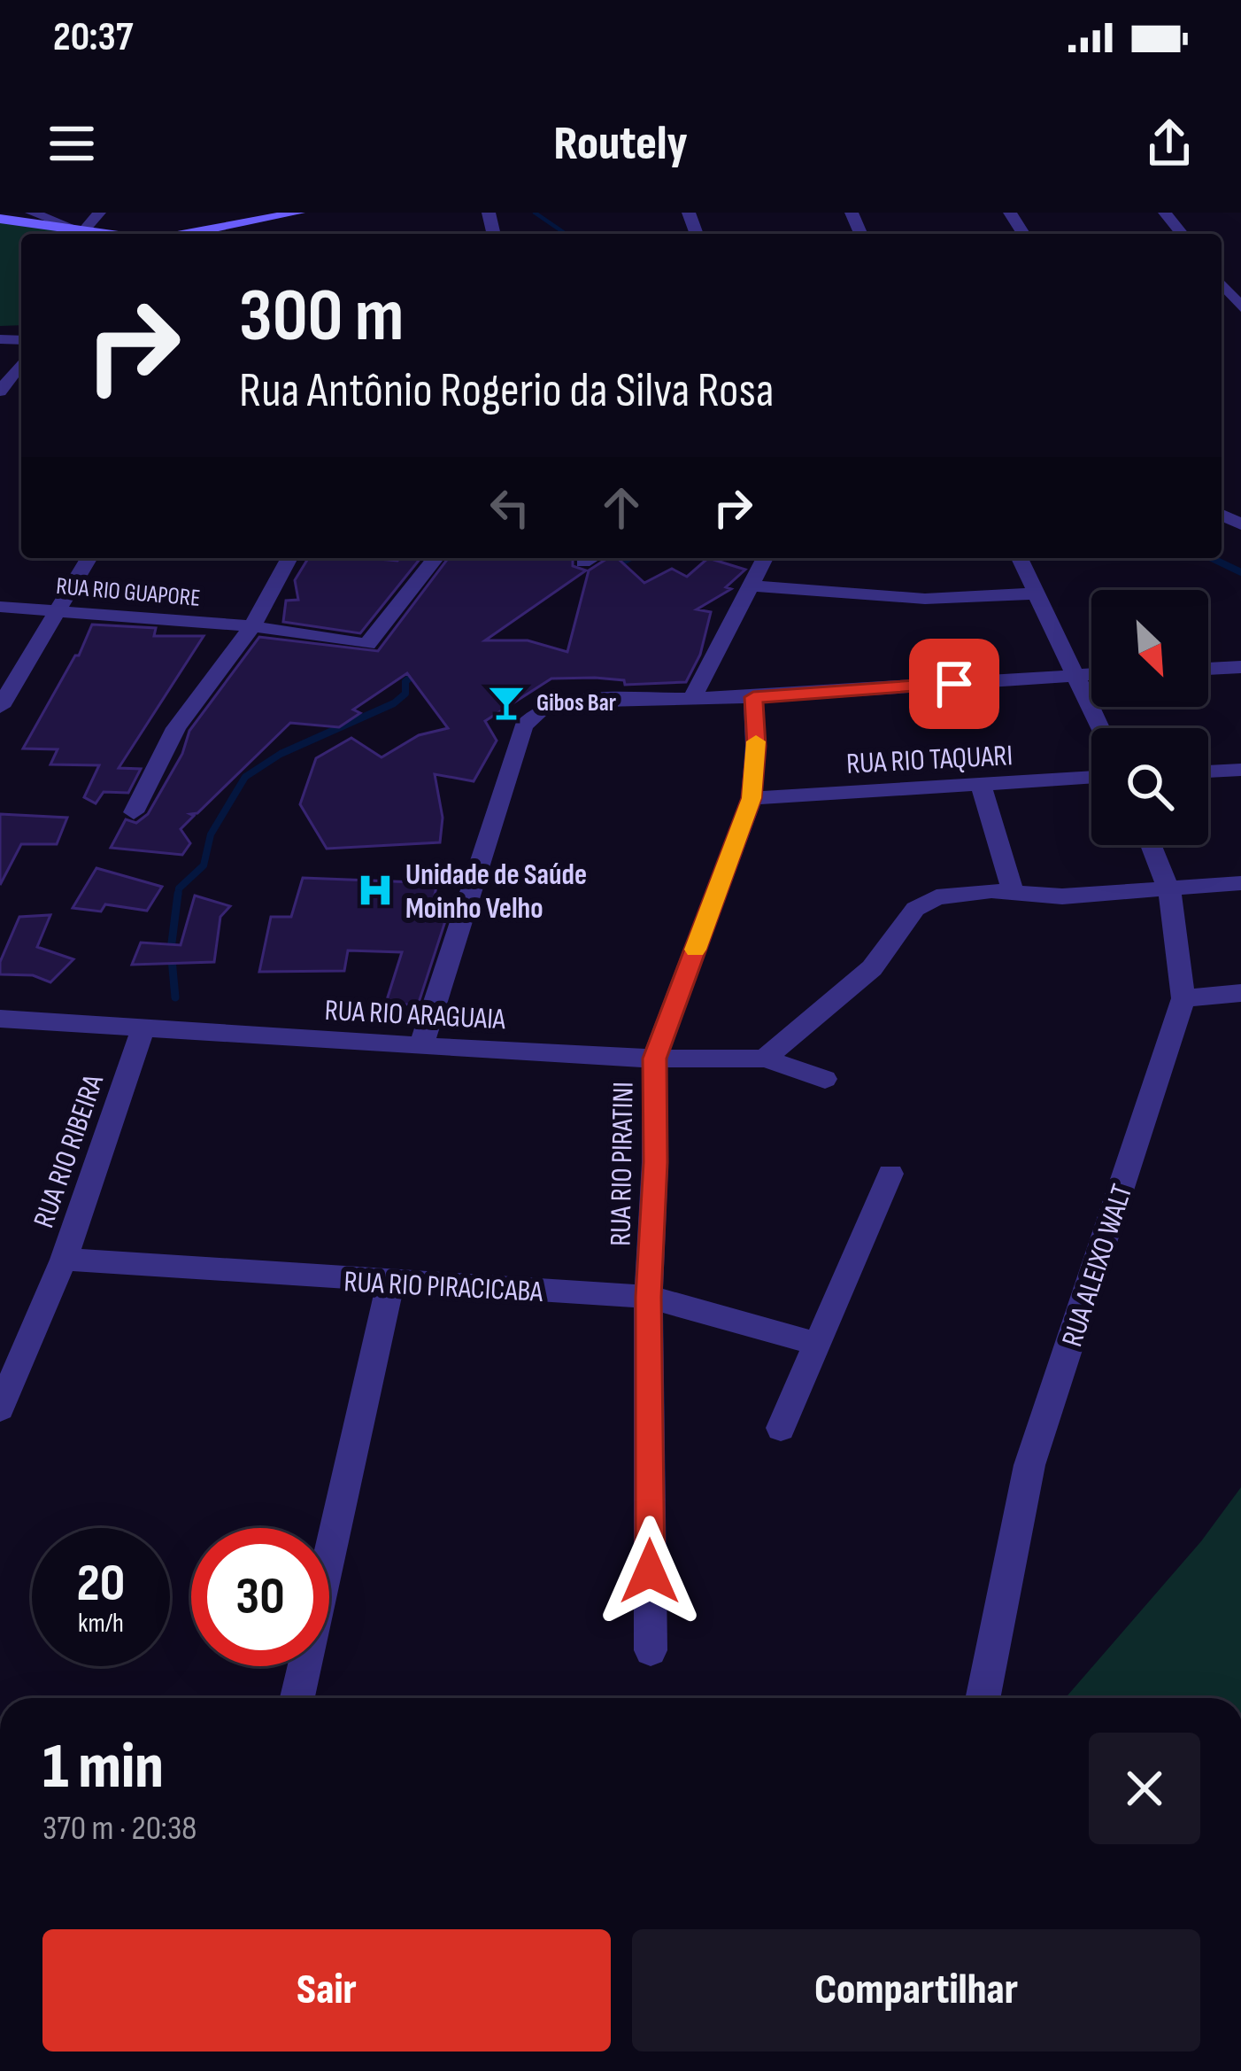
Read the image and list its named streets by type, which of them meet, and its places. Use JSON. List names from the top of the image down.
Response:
{
  "streets": {
    "street": [
      "RUA RIO GUAPORE",
      "RUA RIO TAQUARI",
      "RUA RIO ARAGUAIA",
      "RUA RIO RIBEIRA",
      "RUA RIO PIRATINI",
      "RUA ALEIXO WALT",
      "RUA RIO PIRACICABA"
    ]
  },
  "crossings": [
    ["RUA RIO TAQUARI", "RUA RIO PIRATINI"],
    ["RUA RIO ARAGUAIA", "RUA RIO RIBEIRA"],
    ["RUA RIO ARAGUAIA", "RUA RIO PIRATINI"],
    ["RUA RIO RIBEIRA", "RUA RIO PIRACICABA"],
    ["RUA RIO PIRATINI", "RUA RIO PIRACICABA"]
  ],
  "places": {
    "bar": ["Gibos Bar"],
    "hospital": ["Unidade de Saúde Moinho Velho"]
  },
  "north": "bottom right",
  "page": {
    "status": "20:37",
    "header": "Routely",
    "turn": ["300 m", "Rua Antônio Rogerio da Silva Rosa"],
    "speed": "20 km/h",
    "limit": "30",
    "heading": ["1 min", "370 m · 20:38"],
    "buttons": ["Sair", "Compartilhar"]
  }
}
